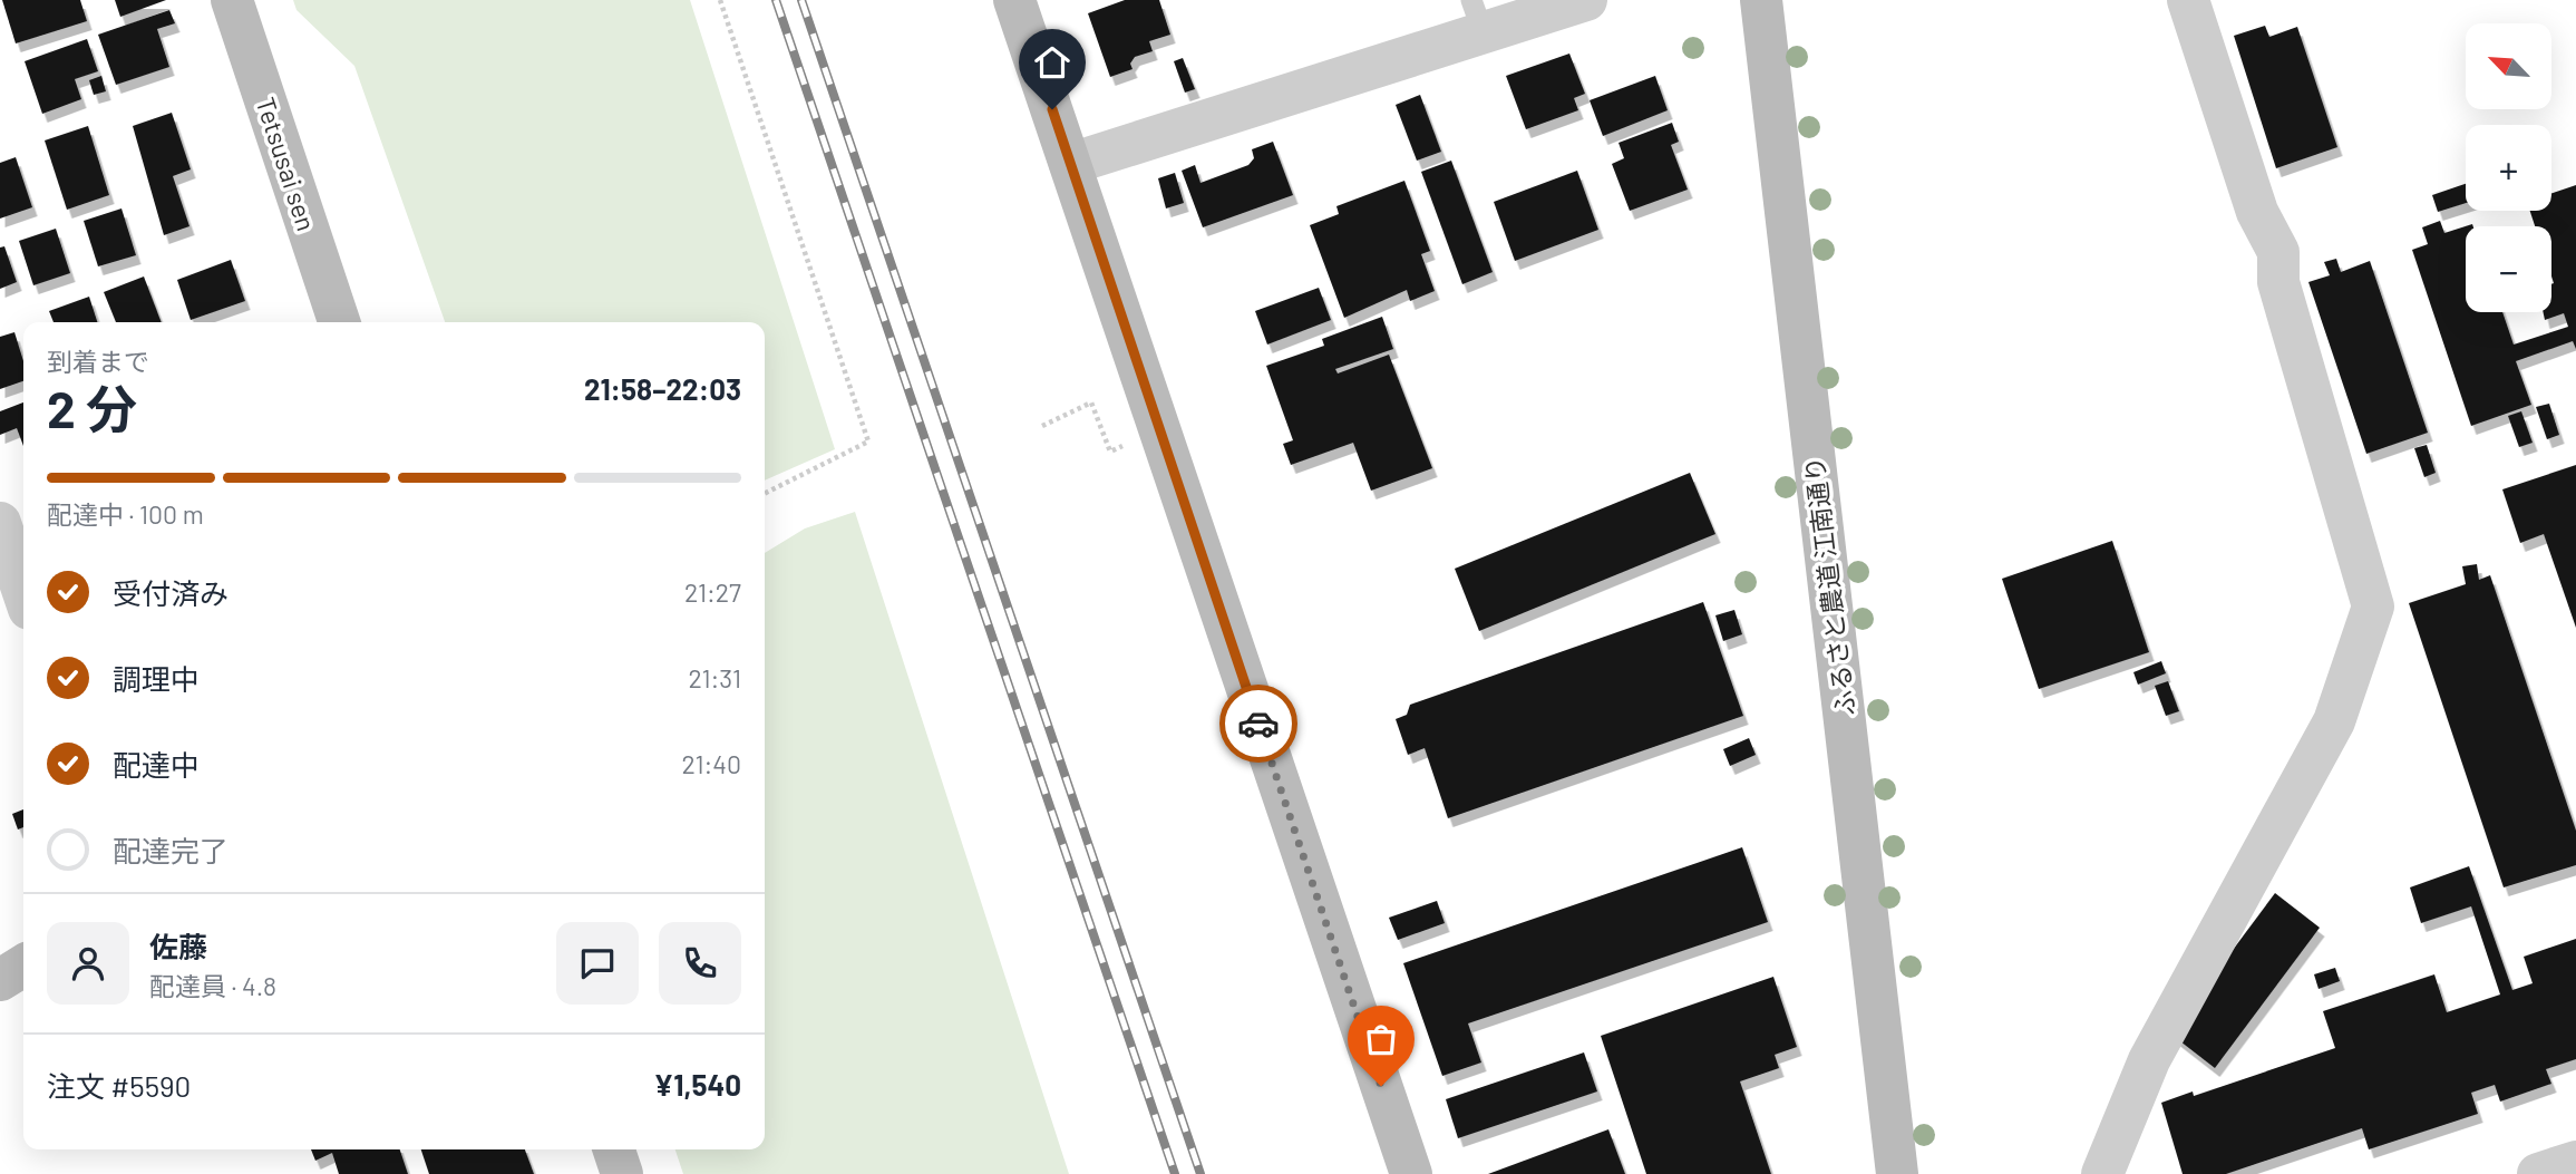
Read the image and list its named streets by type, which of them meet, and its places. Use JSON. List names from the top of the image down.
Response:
{
  "streets": {
    "street": ["Tetsusai sen", "ふるさと農道 江南通り"]
  },
  "north": "top left",
  "page": {
    "map_buttons": ["+", "−"],
    "heading": ["2 分", "到着まで", "21:58–22:03"],
    "panel": [
      "佐藤",
      "配達員 · 4.8",
      "注文 #5590",
      "¥1,540"
    ],
    "bar": "配達中 · 100 m",
    "list": [
      ["受付済み", "21:27"],
      ["調理中", "21:31"],
      ["配達中", "21:40"],
      "配達完了"
    ]
  }
}
